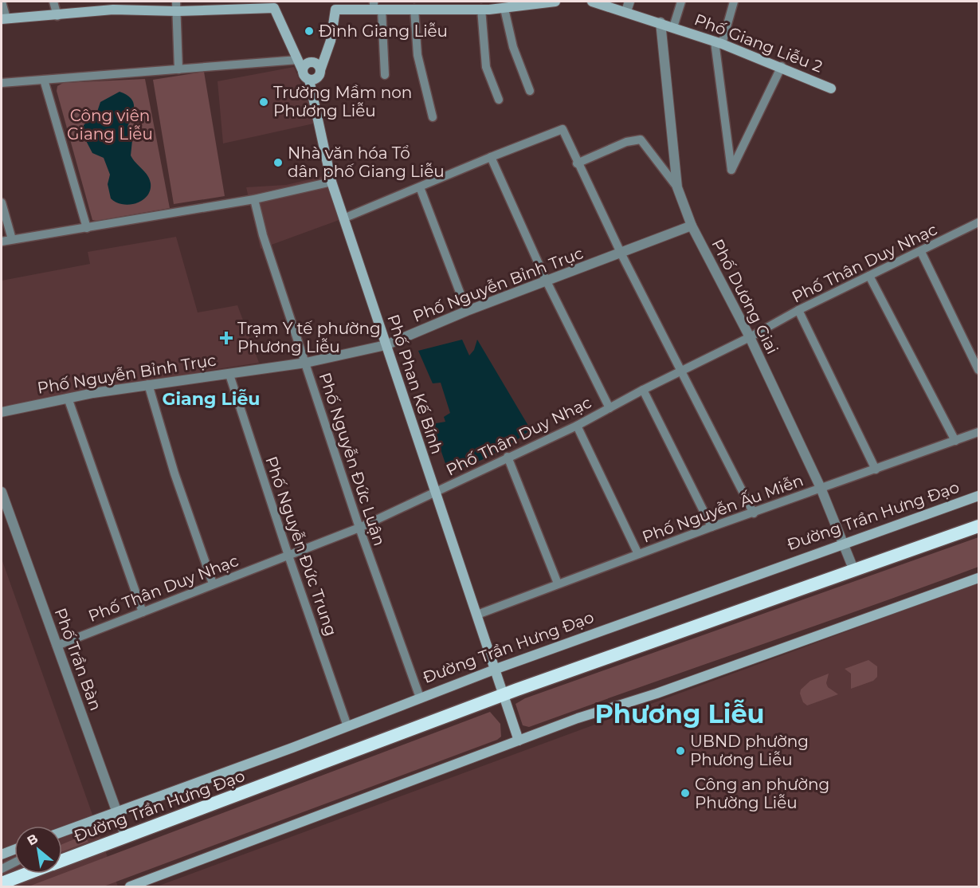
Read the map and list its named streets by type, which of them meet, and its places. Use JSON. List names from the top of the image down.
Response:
{
  "streets": {
    "highway": ["Đường Trần Hưng Đạo"],
    "main road": ["Phố Giang Liễu 2", "Phố Phan Kế Bính"],
    "street": [
      "Phố Thân Duy Nhạc",
      "Phố Nguyễn Bỉnh Trục",
      "Phố Dương Giai",
      "Phố Nguyễn Đức Luận",
      "Phố Nguyễn Ấu Miễn",
      "Phố Nguyễn Đức Trung",
      "Phố Trần Bàn"
    ]
  },
  "crossings": [
    ["Phố Giang Liễu 2", "Phố Dương Giai"],
    ["Phố Thân Duy Nhạc", "Phố Dương Giai"],
    ["Phố Thân Duy Nhạc", "Phố Phan Kế Bính"],
    ["Phố Thân Duy Nhạc", "Phố Nguyễn Đức Luận"],
    ["Phố Thân Duy Nhạc", "Phố Nguyễn Đức Trung"],
    ["Phố Thân Duy Nhạc", "Phố Trần Bàn"],
    ["Phố Nguyễn Bỉnh Trục", "Phố Dương Giai"],
    ["Phố Nguyễn Bỉnh Trục", "Phố Phan Kế Bính"],
    ["Phố Nguyễn Bỉnh Trục", "Phố Nguyễn Đức Luận"],
    ["Phố Nguyễn Bỉnh Trục", "Phố Nguyễn Đức Trung"],
    ["Phố Dương Giai", "Phố Nguyễn Ấu Miễn"],
    ["Phố Dương Giai", "Đường Trần Hưng Đạo"],
    ["Phố Phan Kế Bính", "Phố Nguyễn Ấu Miễn"],
    ["Phố Phan Kế Bính", "Đường Trần Hưng Đạo"],
    ["Phố Nguyễn Đức Luận", "Đường Trần Hưng Đạo"],
    ["Đường Trần Hưng Đạo", "Phố Nguyễn Đức Trung"],
    ["Đường Trần Hưng Đạo", "Phố Trần Bàn"]
  ],
  "districts": ["Giang Liễu", "Phương Liễu"],
  "parks": ["Công viên Giang Liễu"],
  "places": {
    "other": [
      "Đình Giang Liễu",
      "Trường Mầm non Phương Liễu",
      "Nhà văn hóa Tổ dân phố Giang Liễu",
      "UBND phường Phương Liễu",
      "Công an phường Phường Liễu"
    ],
    "health": ["Trạm Y tế phường Phương Liễu"]
  },
  "north": "top left"
}
